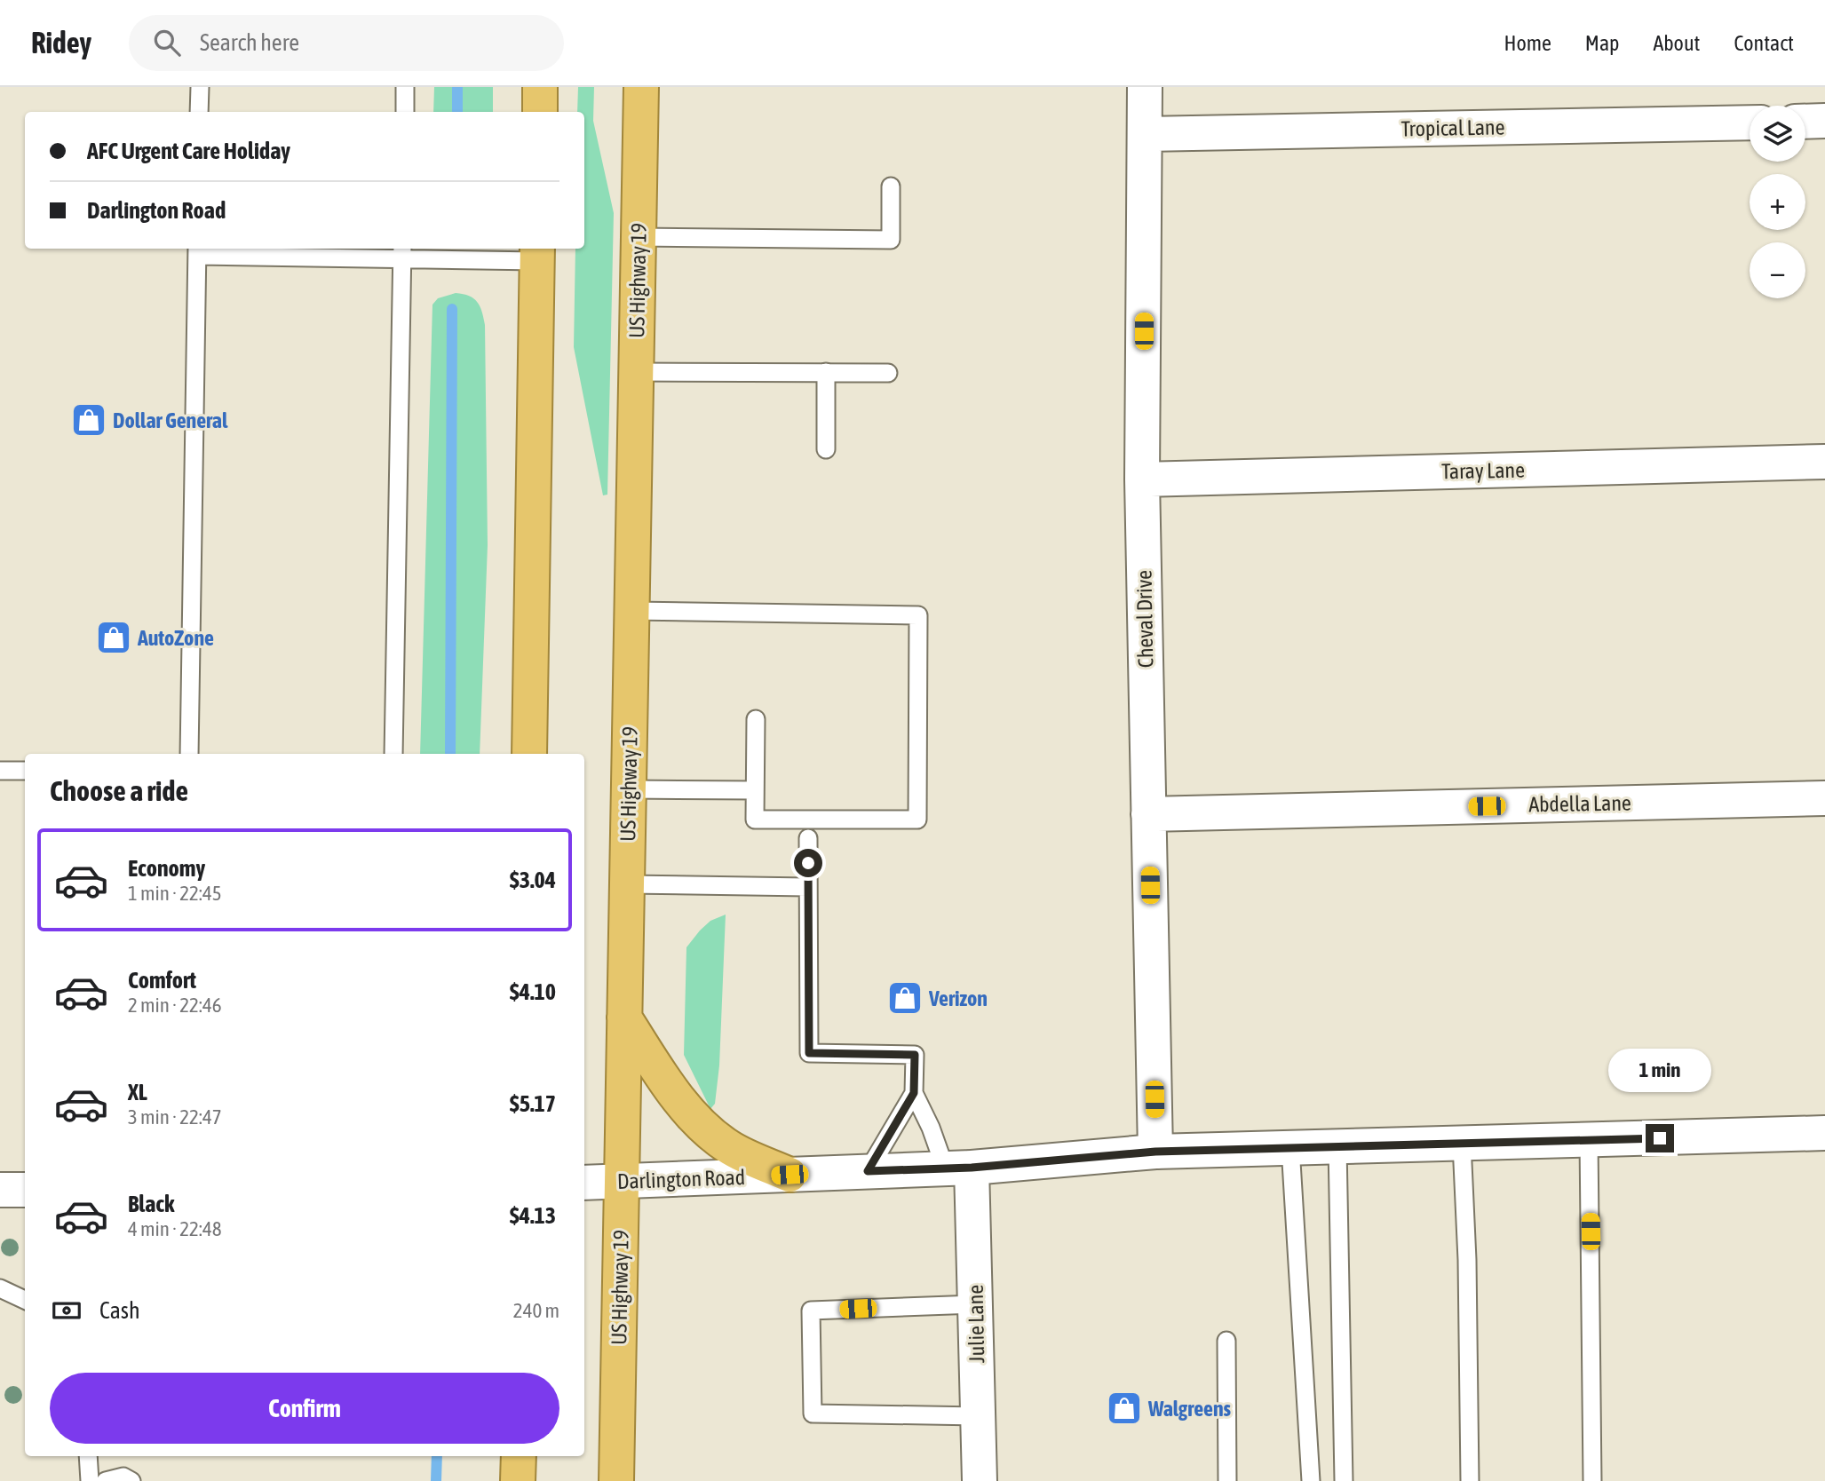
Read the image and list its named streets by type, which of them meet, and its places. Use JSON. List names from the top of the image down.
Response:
{
  "streets": {
    "highway": ["US Highway 19"],
    "street": [
      "Tropical Lane",
      "Taray Lane",
      "Cheval Drive",
      "Abdella Lane",
      "Darlington Road",
      "Julie Lane"
    ]
  },
  "crossings": [
    ["Tropical Lane", "Cheval Drive"],
    ["US Highway 19", "Darlington Road"],
    ["Taray Lane", "Cheval Drive"],
    ["Cheval Drive", "Abdella Lane"],
    ["Cheval Drive", "Darlington Road"],
    ["Darlington Road", "Julie Lane"]
  ],
  "places": {
    "shop": [
      "Dollar General",
      "AutoZone",
      "Verizon",
      "Walgreens"
    ]
  },
  "page": {
    "header": "Ridey",
    "search": "Search here",
    "nav": [
      "Home",
      "Map",
      "About",
      "Contact"
    ],
    "map_buttons": ["+", "−"],
    "banner": ["AFC Urgent Care Holiday", "Darlington Road"],
    "heading": "Choose a ride",
    "list": [
      {
        "name": "Economy",
        "note": "1 min · 22:45",
        "value": "$3.04"
      },
      {
        "name": "Comfort",
        "note": "2 min · 22:46",
        "value": "$4.10"
      },
      {
        "name": "XL",
        "note": "3 min · 22:47",
        "value": "$5.17"
      },
      {
        "name": "Black",
        "note": "4 min · 22:48",
        "value": "$4.13"
      }
    ],
    "bubble": "1 min",
    "pay": ["Cash", "240 m"],
    "buttons": "Confirm"
  }
}
